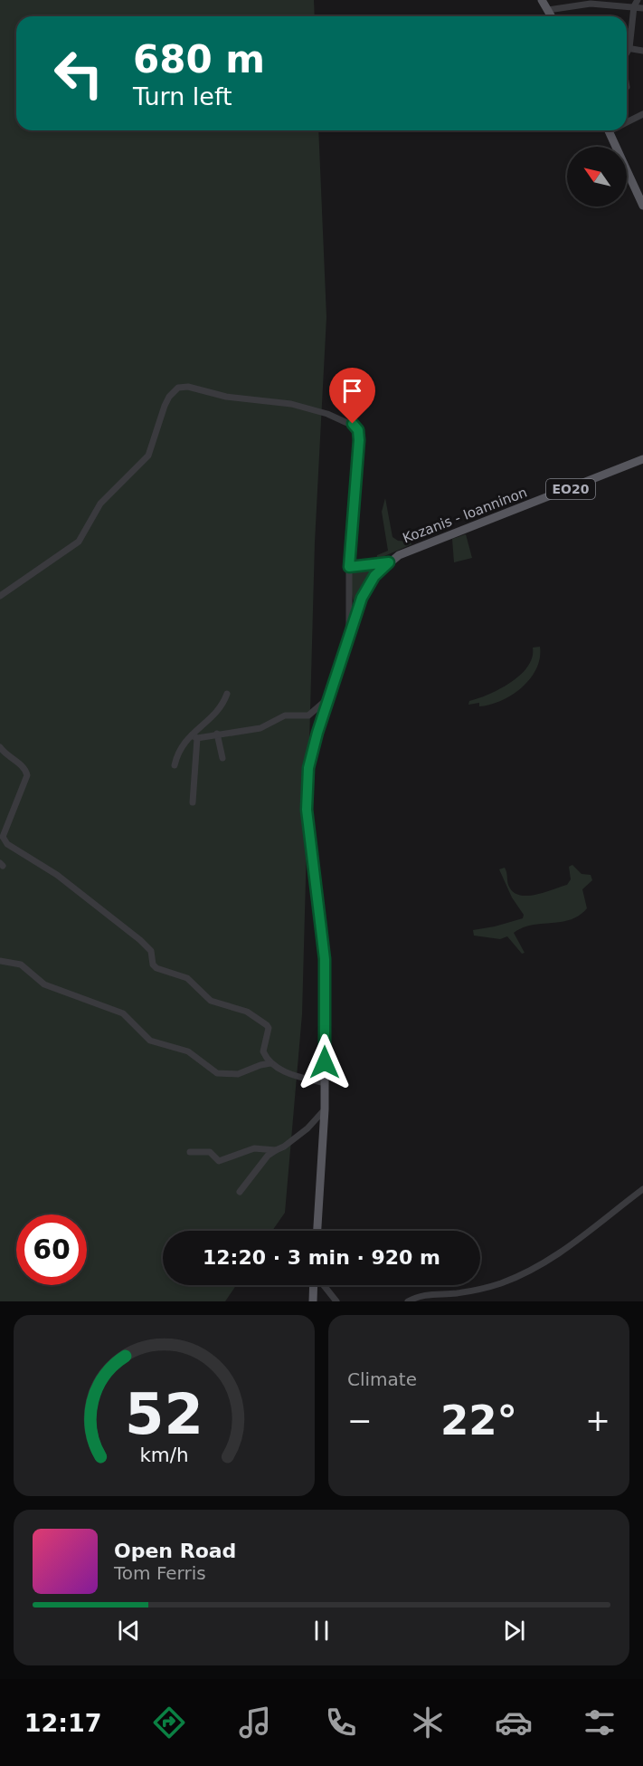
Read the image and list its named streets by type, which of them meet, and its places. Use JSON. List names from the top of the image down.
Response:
{
  "streets": {
    "main road": ["ΕΟ20", "Kozanis - Ioanninon"]
  },
  "north": "top left",
  "page": {
    "turn": ["680 m", "Turn left"],
    "limit": "60",
    "trip": "12:20 · 3 min · 920 m",
    "tile": "Climate",
    "heat": ["−", "22°", "+"],
    "song": ["Open Road", "Tom Ferris"],
    "tabs": "12:17",
    "gauge": ["52", "km/h"]
  }
}
